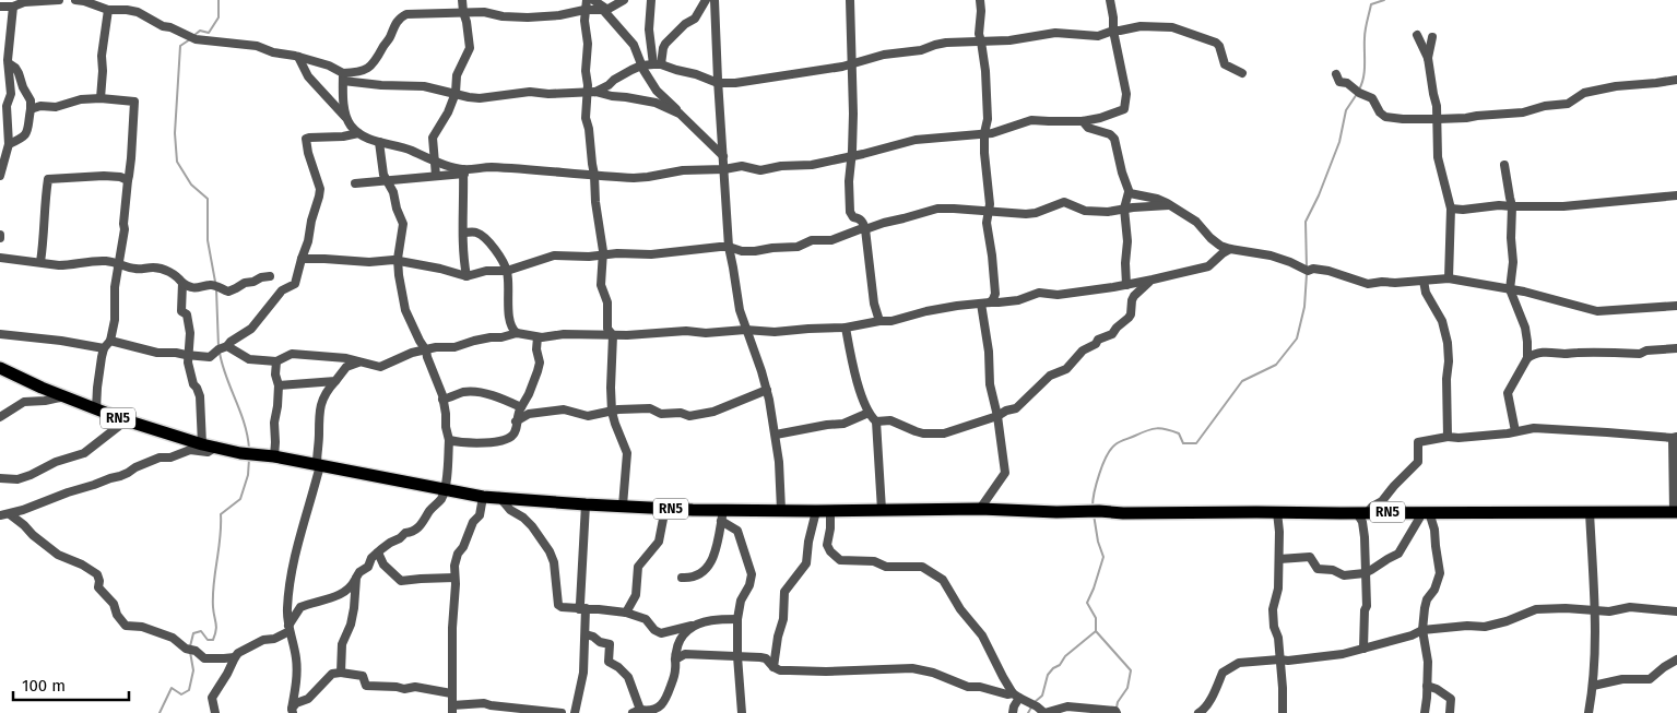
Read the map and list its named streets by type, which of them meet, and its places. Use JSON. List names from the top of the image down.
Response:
{
  "streets": {
    "highway": ["RN5"]
  },
  "scale_bar": "100 m"
}
